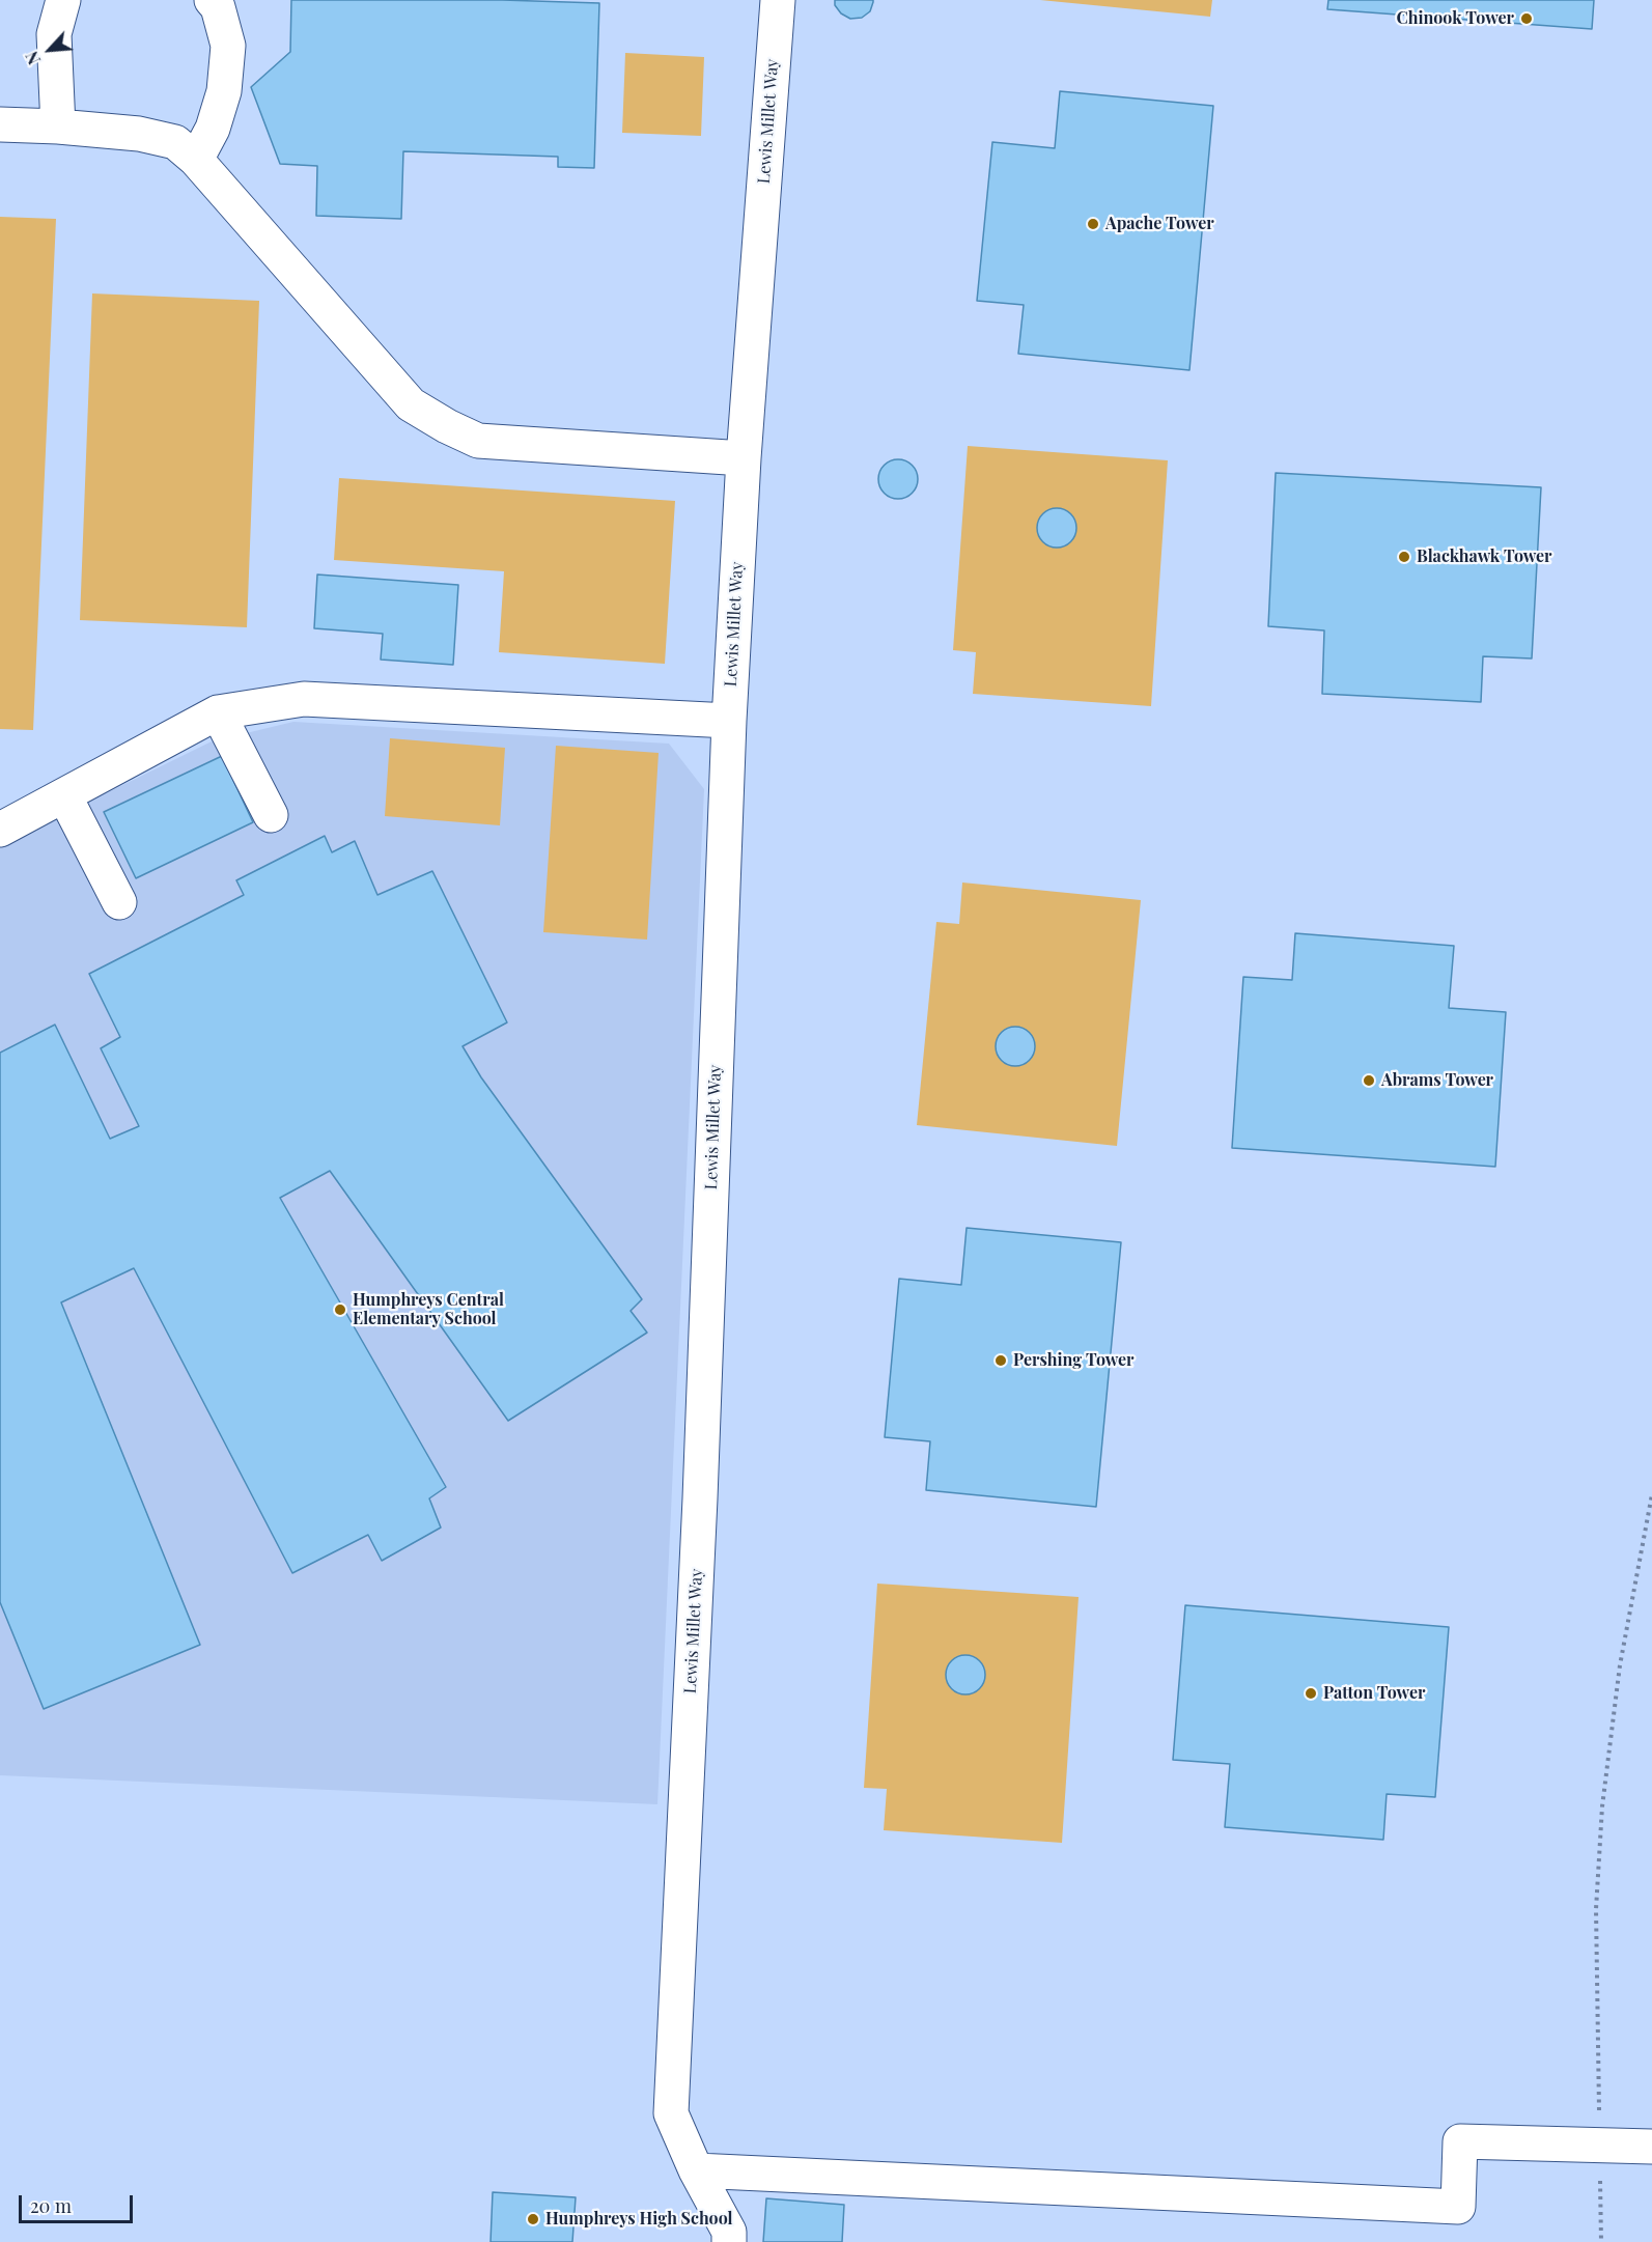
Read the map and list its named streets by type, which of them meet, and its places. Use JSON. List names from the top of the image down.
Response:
{
  "streets": {
    "lane": ["Lewis Millet Way"]
  },
  "places": [
    "Chinook Tower",
    "Apache Tower",
    "Blackhawk Tower",
    "Abrams Tower",
    "Humphreys Central Elementary School",
    "Pershing Tower",
    "Patton Tower",
    "Humphreys High School"
  ],
  "scale_bar": "20 m",
  "north": "bottom left"
}
